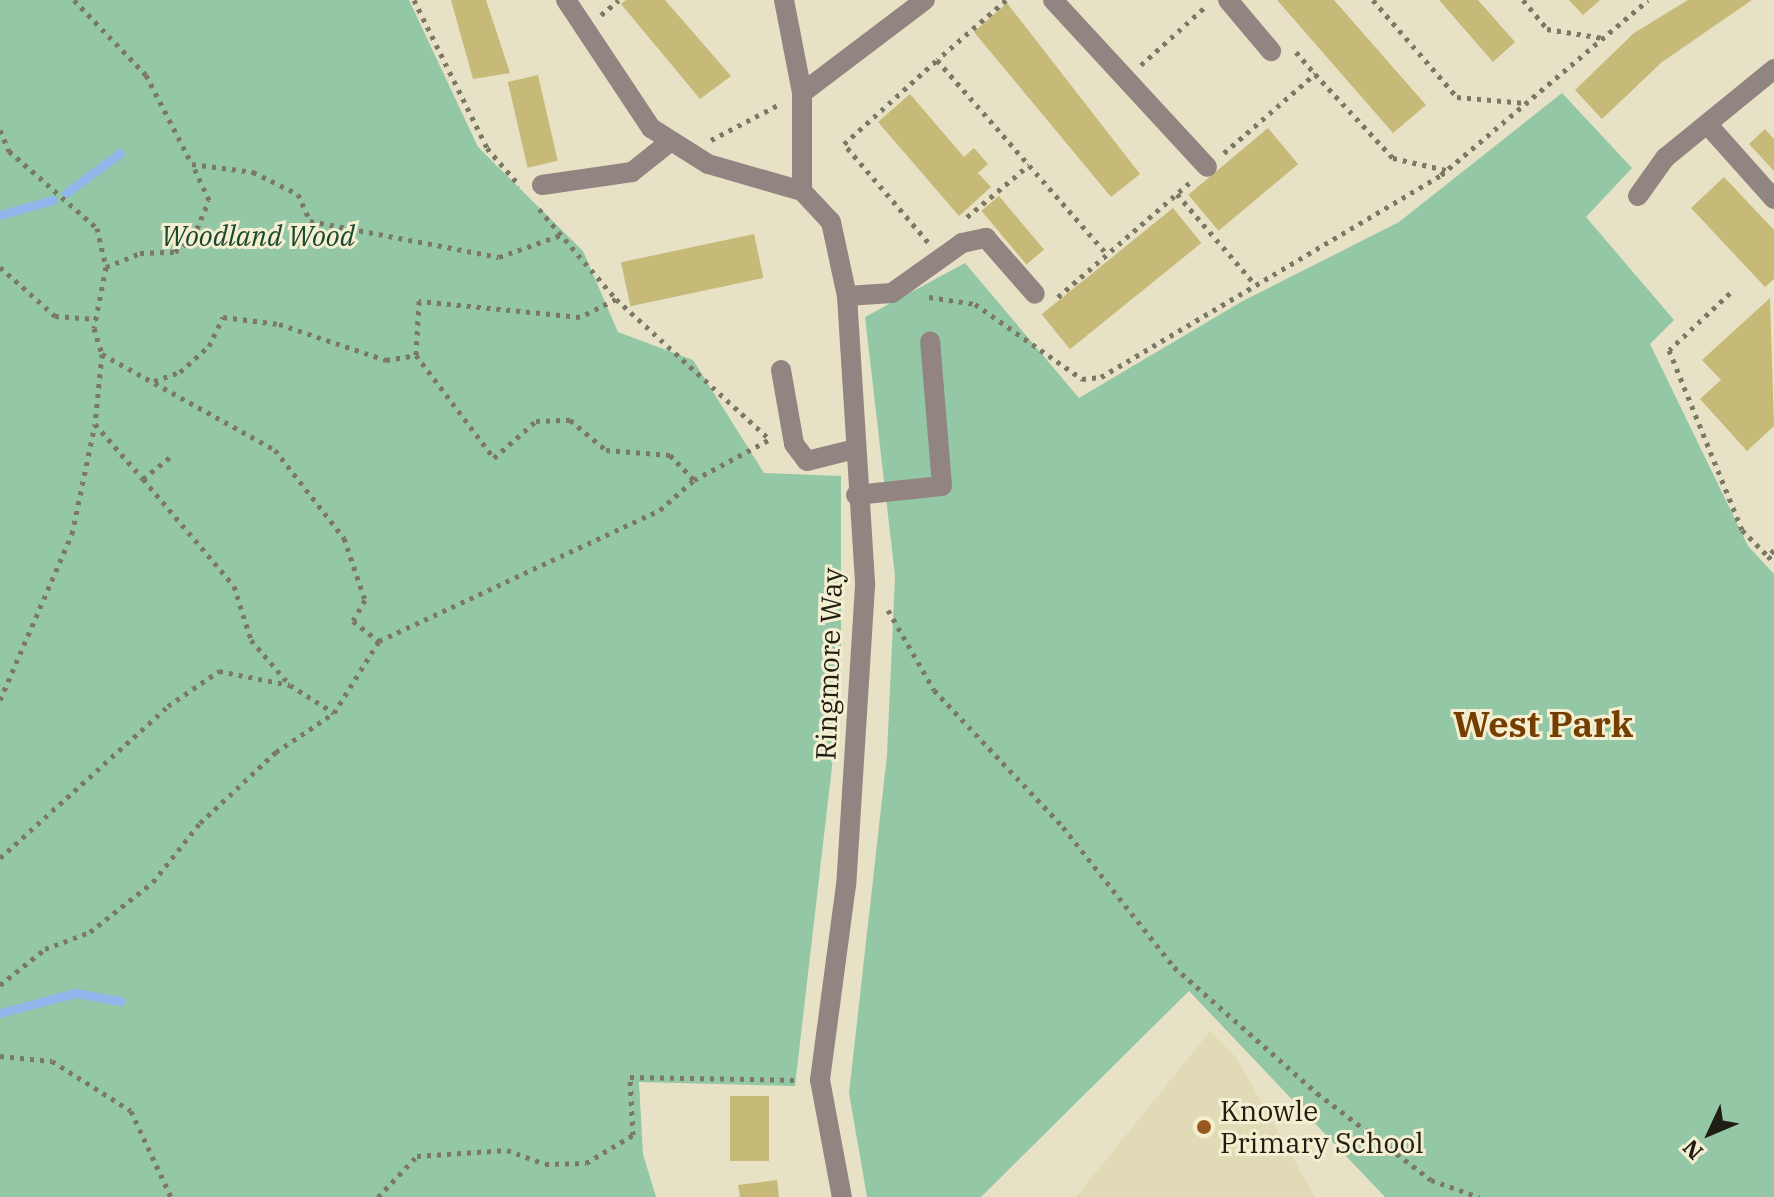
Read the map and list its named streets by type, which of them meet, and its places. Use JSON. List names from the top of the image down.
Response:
{
  "streets": {
    "street": ["Ringmore Way"]
  },
  "districts": ["West Park"],
  "parks": ["Woodland Wood"],
  "places": ["Knowle Primary School"],
  "north": "bottom left"
}
